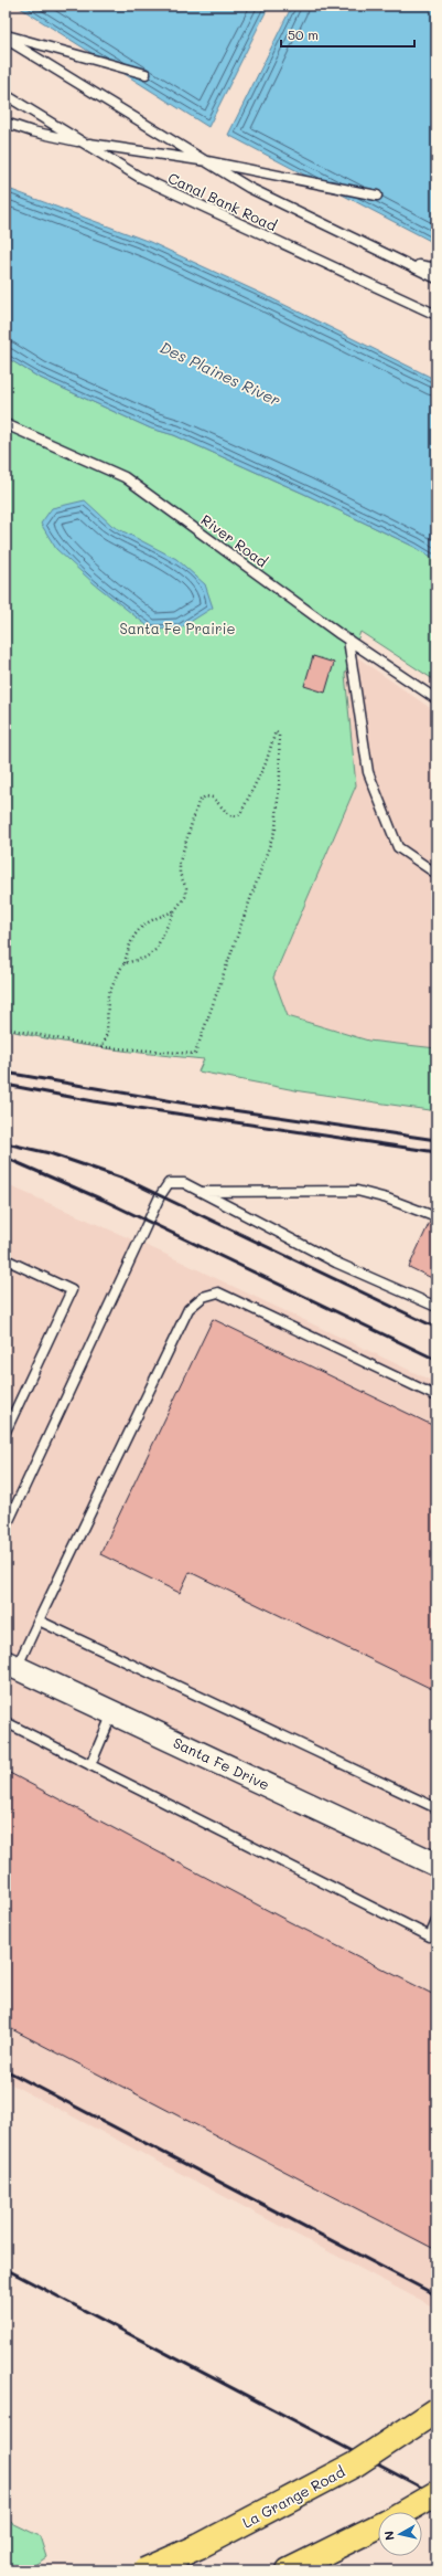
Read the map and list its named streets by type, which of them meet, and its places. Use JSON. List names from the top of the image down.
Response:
{
  "streets": {
    "highway": ["La Grange Road"],
    "street": ["Santa Fe Drive"],
    "lane": ["Canal Bank Road", "River Road"]
  },
  "water": ["Des Plaines River"],
  "parks": ["Santa Fe Prairie"],
  "scale_bar": "50 m",
  "north": "left"
}
